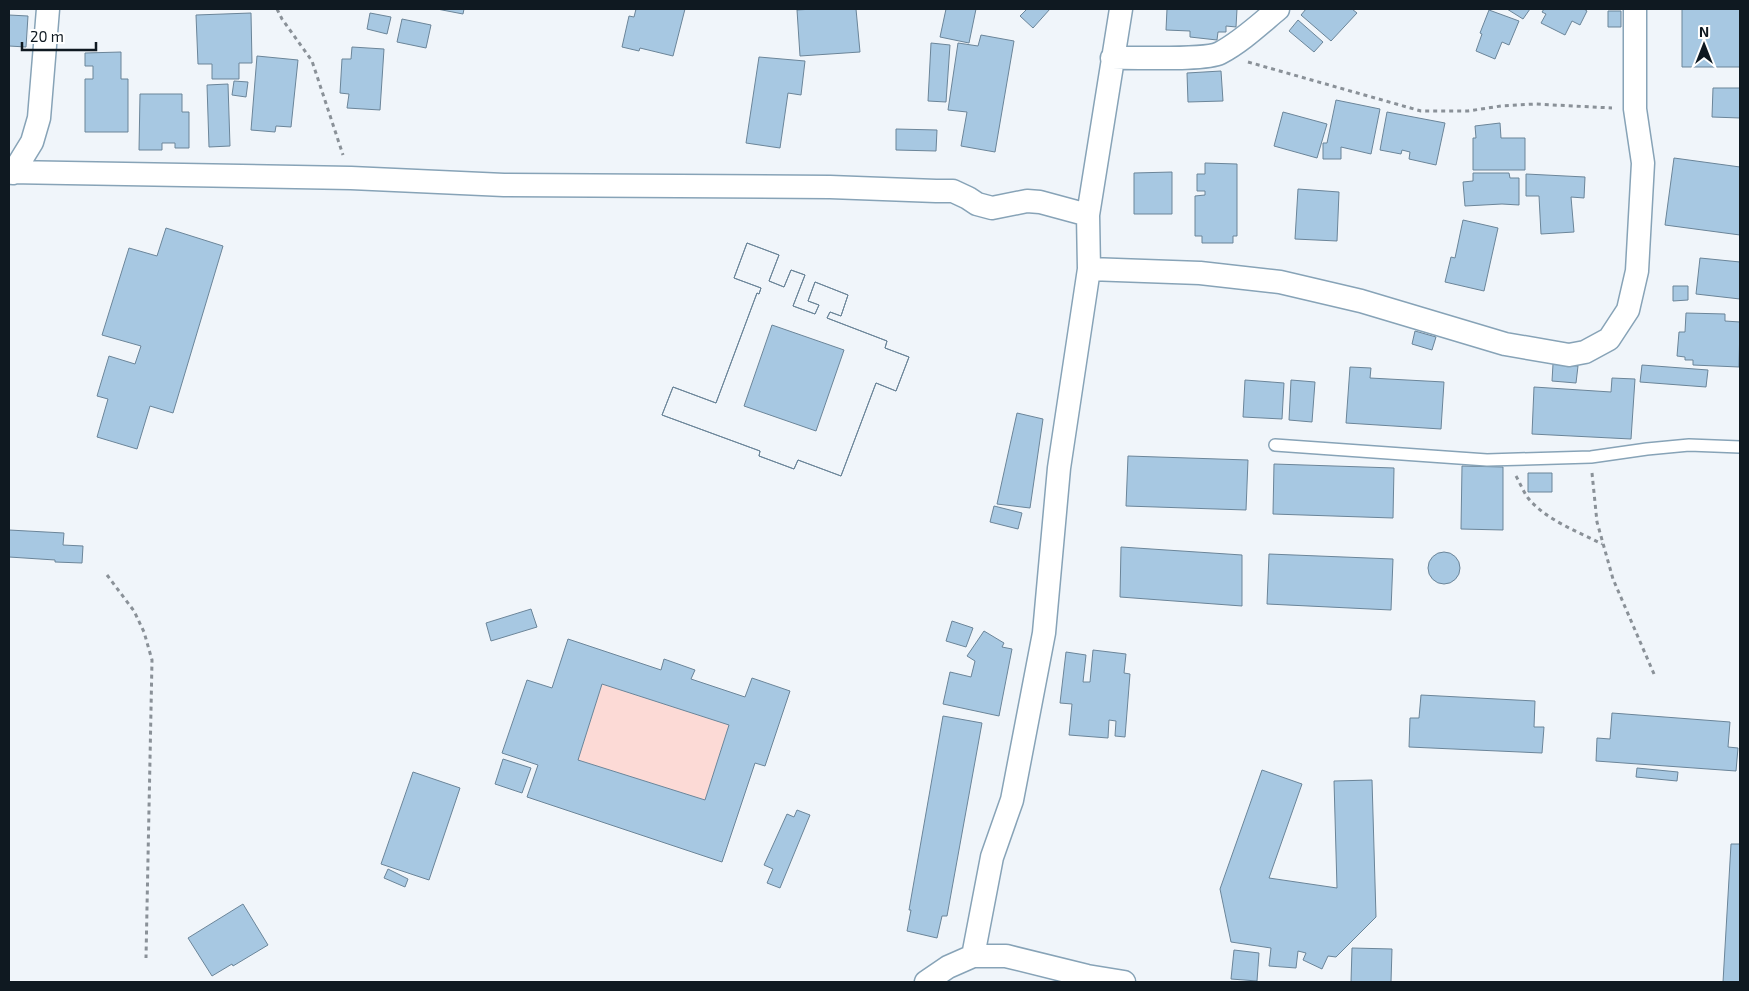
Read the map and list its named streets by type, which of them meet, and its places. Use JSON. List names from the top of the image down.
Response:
{
  "scale_bar": "20 m",
  "north": "top"
}
